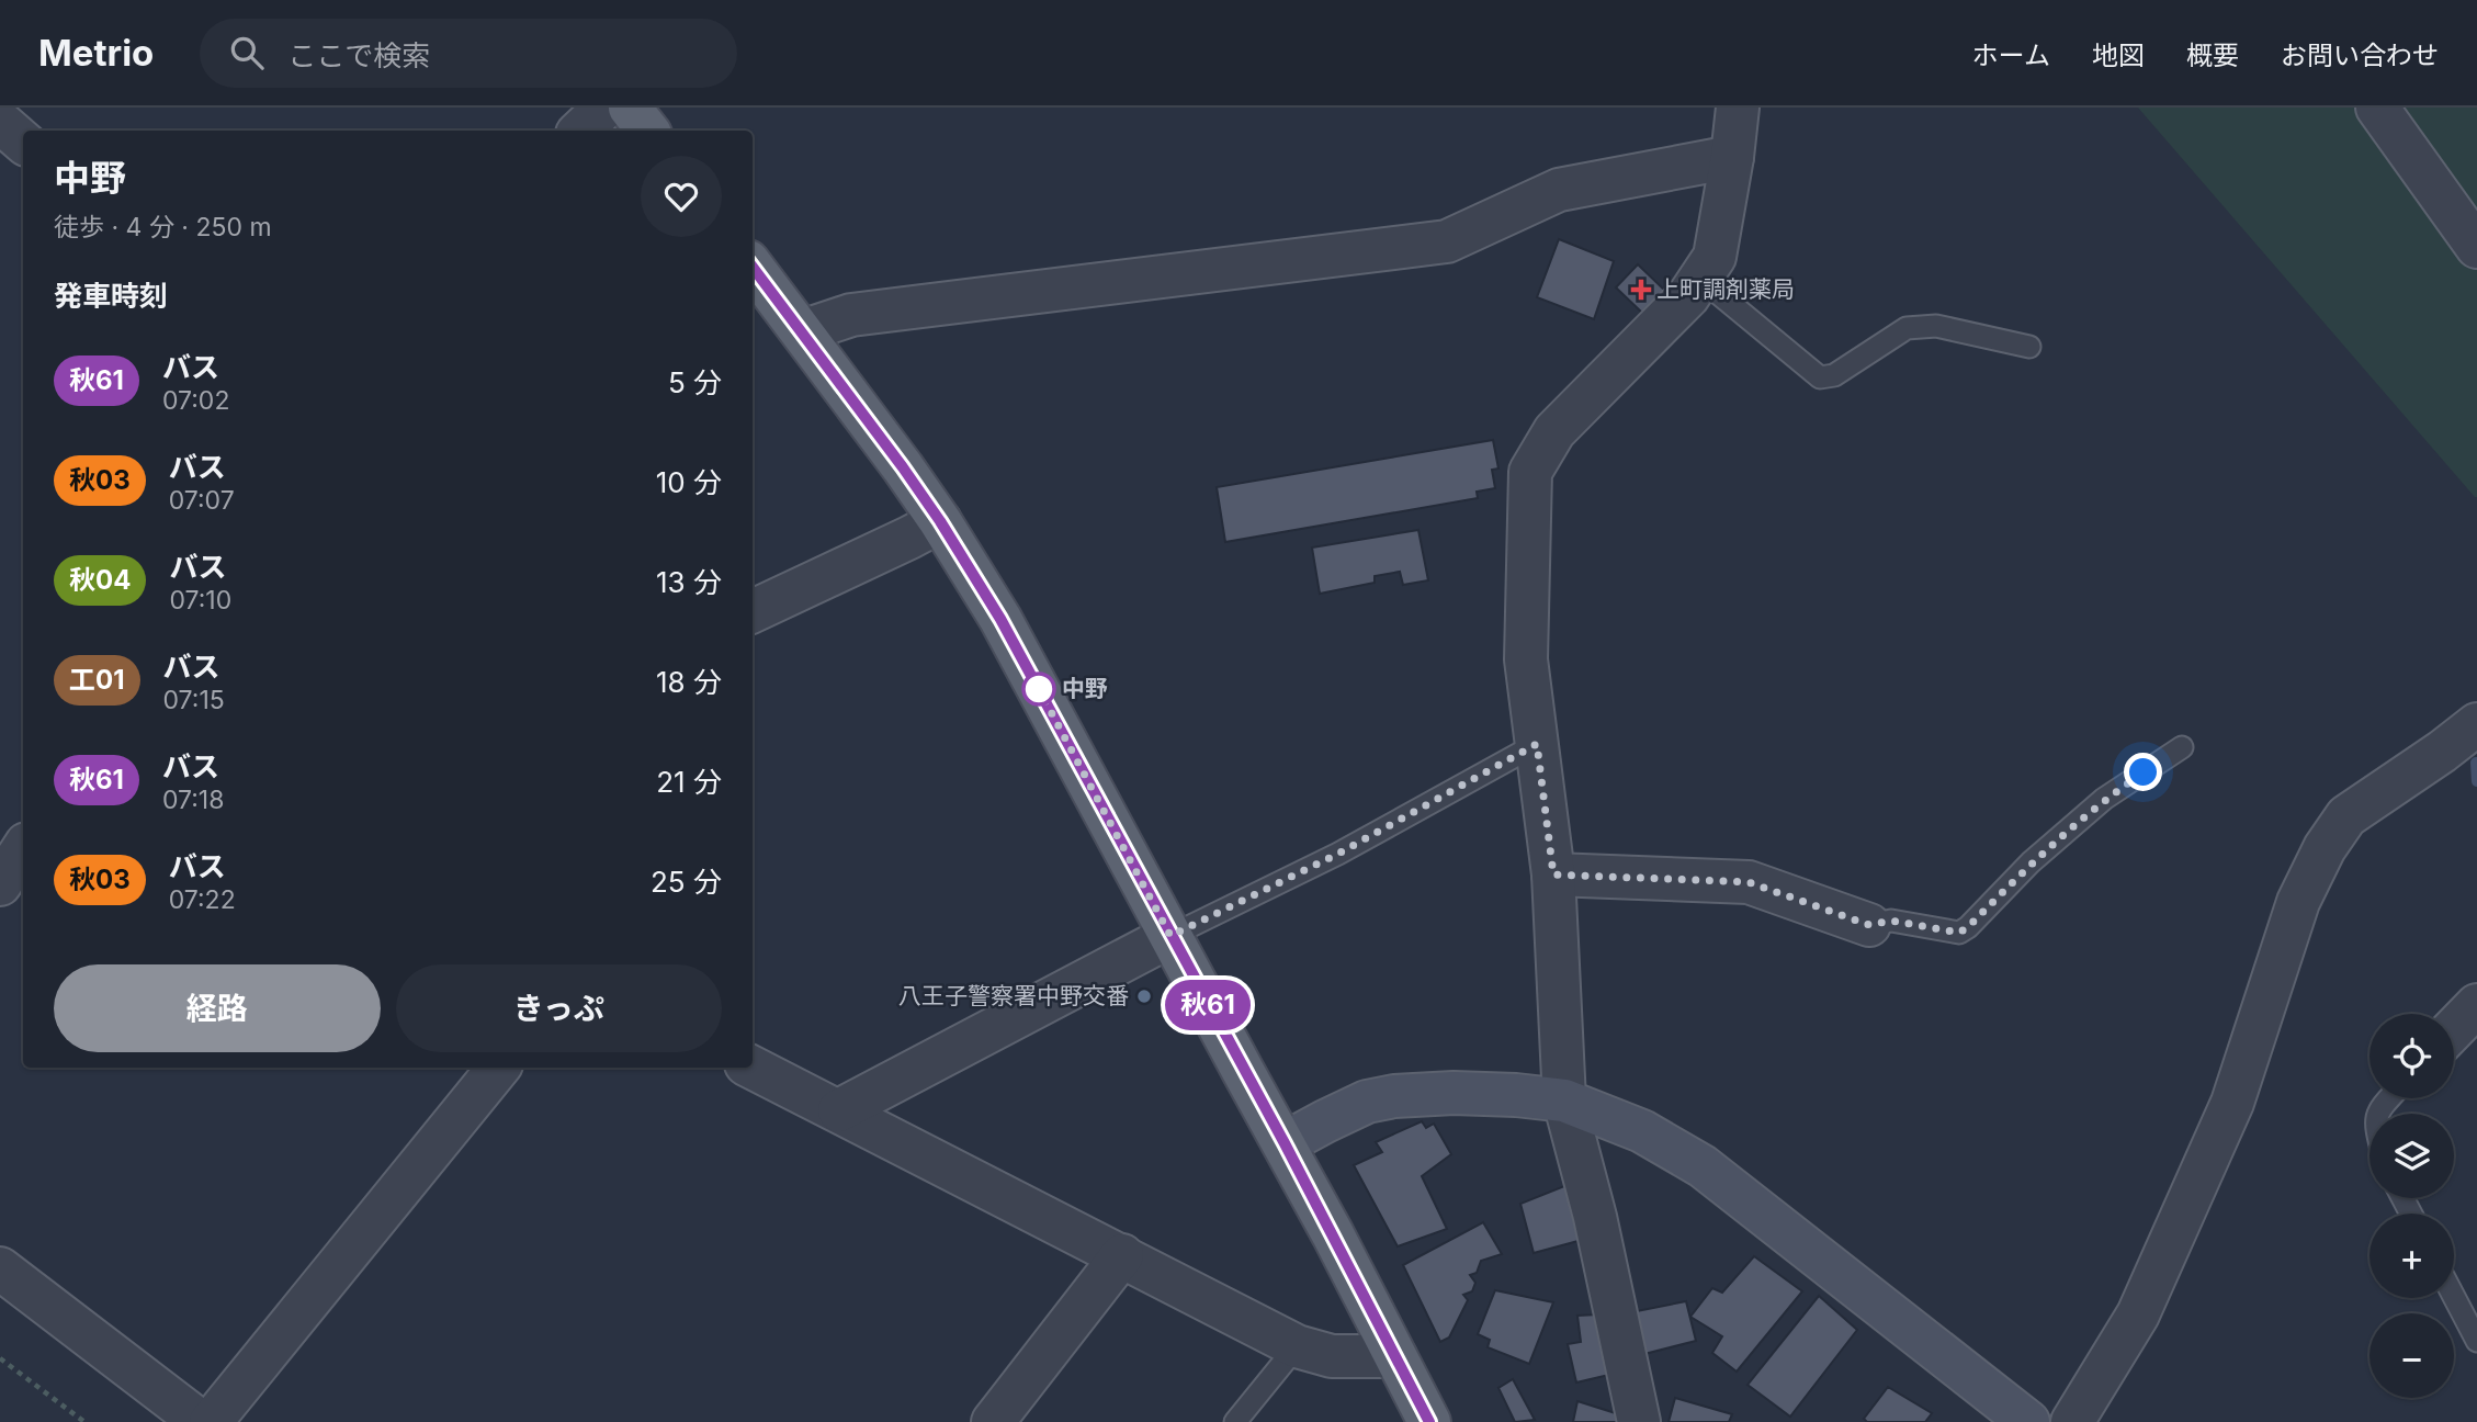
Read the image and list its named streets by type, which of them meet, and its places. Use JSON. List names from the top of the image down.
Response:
{
  "places": {
    "health": ["上町調剤薬局"],
    "other": ["中野", "八王子警察署中野交番"]
  },
  "lines": ["bus line 秋61"],
  "page": {
    "header": "Metrio",
    "search": "ここで検索",
    "nav": [
      "ホーム",
      "地図",
      "概要",
      "お問い合わせ"
    ],
    "on_map": "秋61",
    "heading": [
      ["中野", "徒歩 · 4 分 · 250 m"],
      "発車時刻"
    ],
    "list": [
      {
        "mark": "秋61",
        "name": "バス",
        "note": "07:02",
        "value": "5 分"
      },
      {
        "mark": "秋03",
        "name": "バス",
        "note": "07:07",
        "value": "10 分"
      },
      {
        "mark": "秋04",
        "name": "バス",
        "note": "07:10",
        "value": "13 分"
      },
      {
        "mark": "工01",
        "name": "バス",
        "note": "07:15",
        "value": "18 分"
      },
      {
        "mark": "秋61",
        "name": "バス",
        "note": "07:18",
        "value": "21 分"
      },
      {
        "mark": "秋03",
        "name": "バス",
        "note": "07:22",
        "value": "25 分"
      }
    ],
    "buttons": ["経路", "きっぷ"],
    "map_buttons": ["+", "−"]
  }
}
